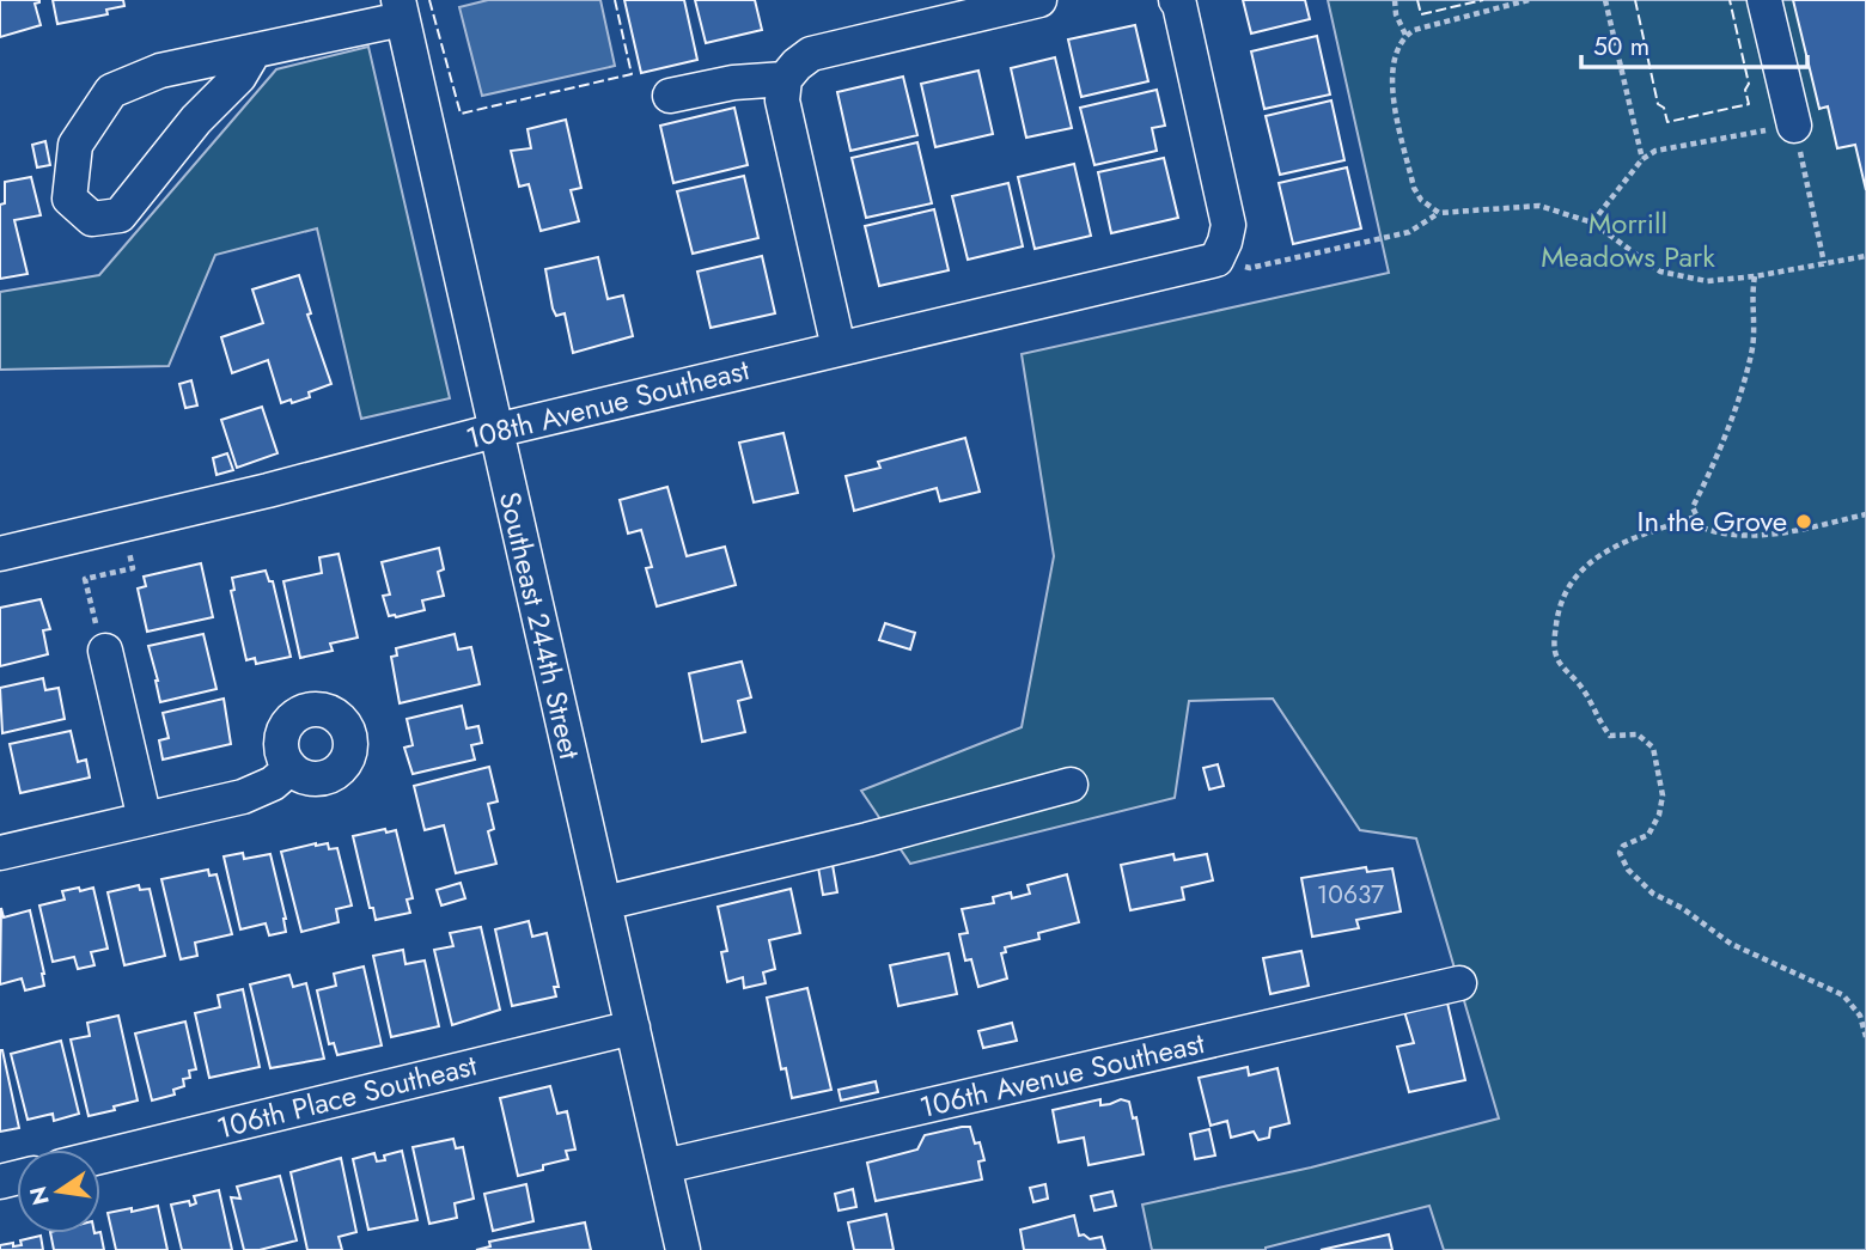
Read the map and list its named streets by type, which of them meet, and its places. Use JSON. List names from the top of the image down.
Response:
{
  "streets": {
    "street": [
      "108th Avenue Southeast",
      "Southeast 244th Street",
      "106th Avenue Southeast",
      "106th Place Southeast"
    ]
  },
  "crossings": [
    ["108th Avenue Southeast", "Southeast 244th Street"],
    ["Southeast 244th Street", "106th Avenue Southeast"],
    ["Southeast 244th Street", "106th Place Southeast"]
  ],
  "parks": ["Morrill Meadows Park"],
  "places": ["In the Grove"],
  "house_numbers": ["10637"],
  "scale_bar": "50 m",
  "north": "left"
}
